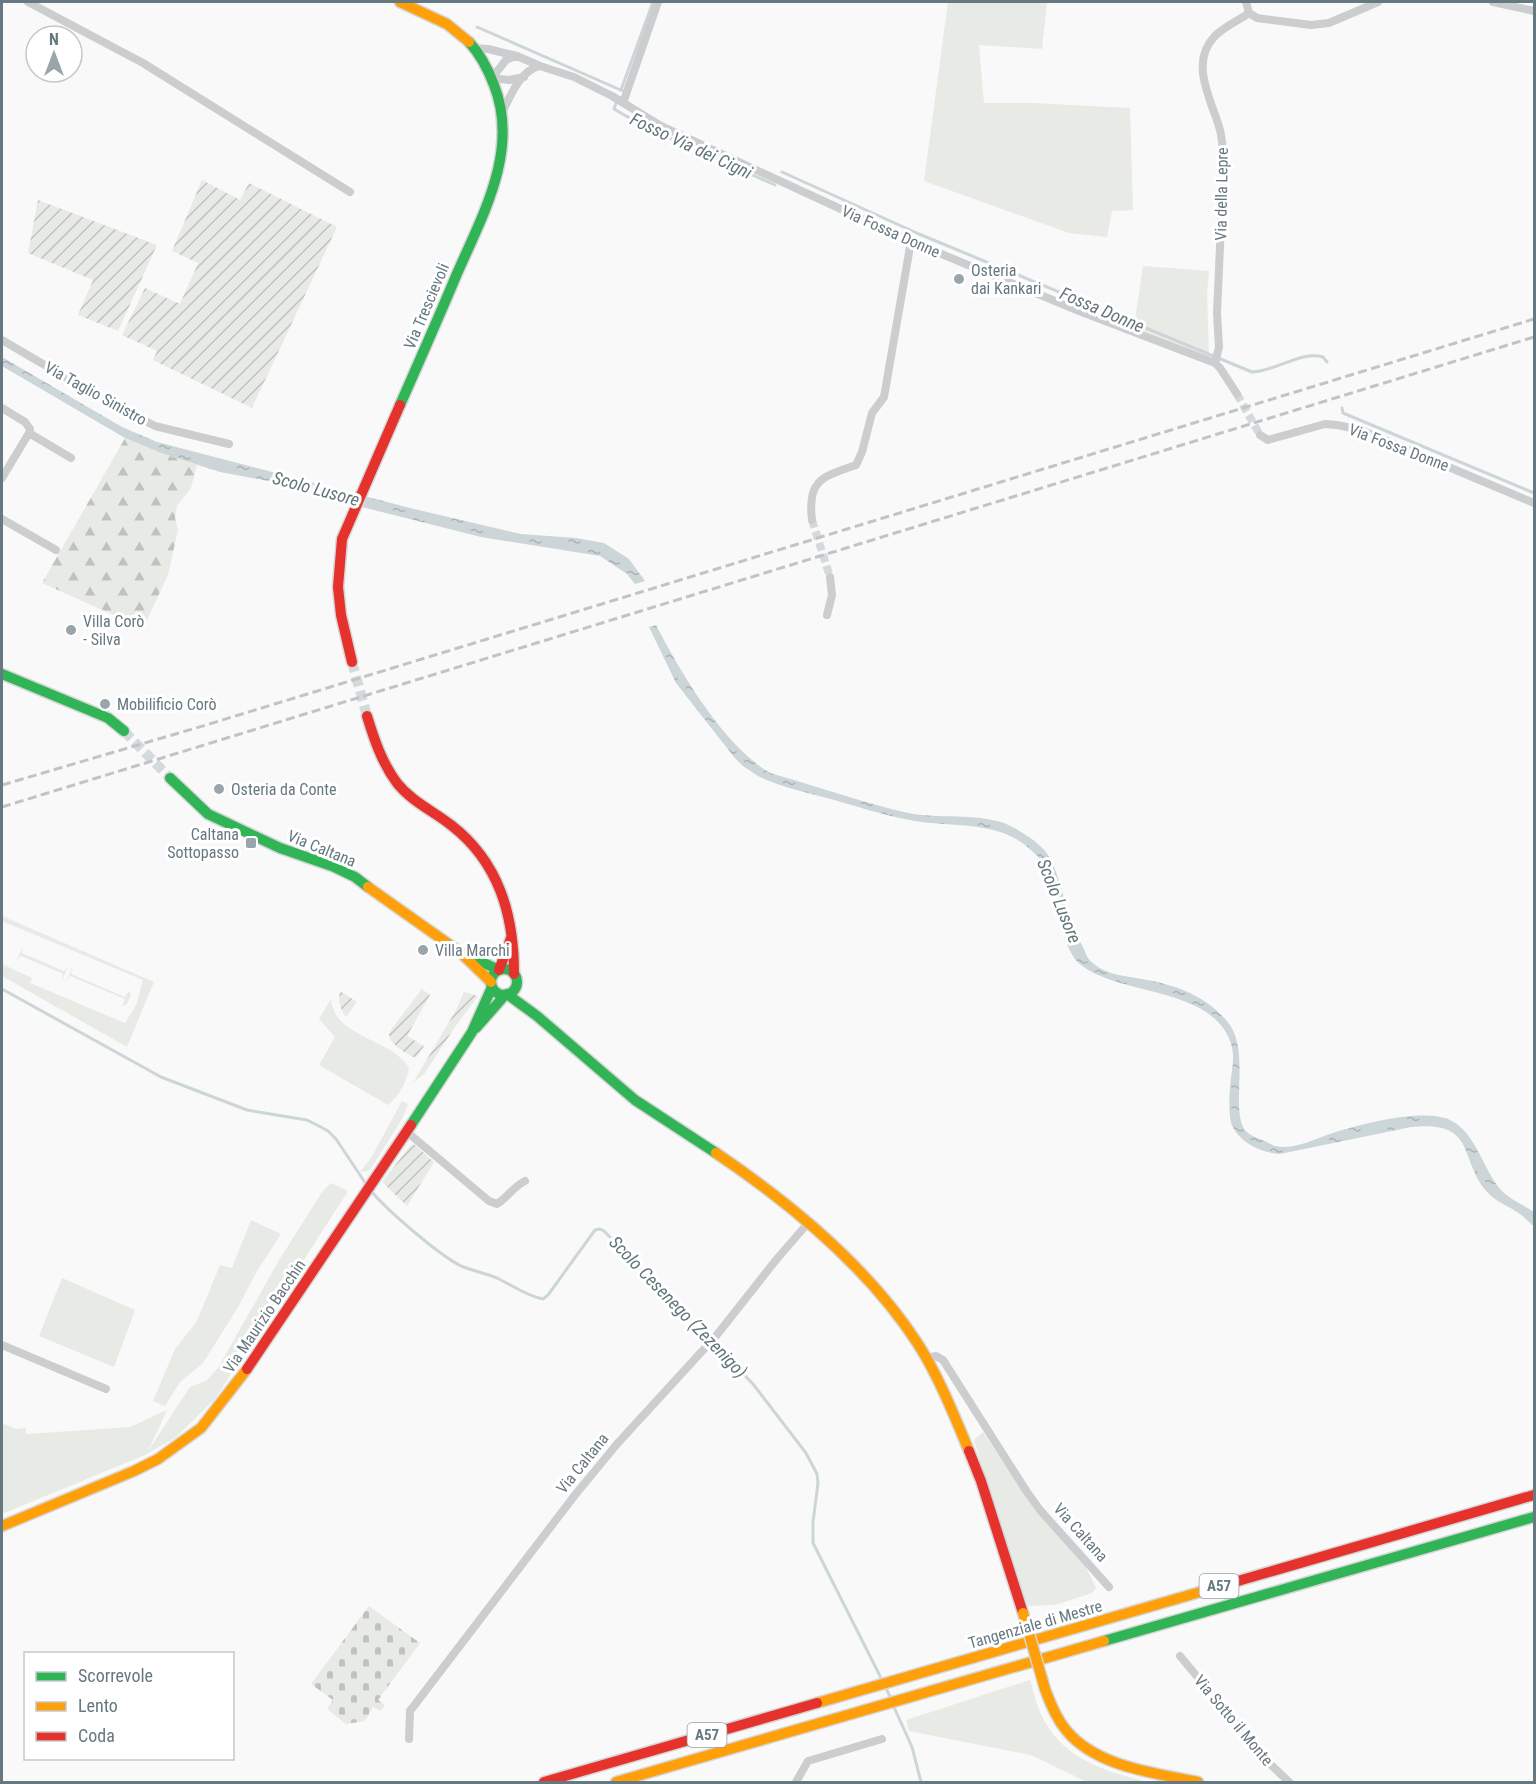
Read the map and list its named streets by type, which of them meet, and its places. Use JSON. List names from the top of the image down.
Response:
{
  "streets": {
    "main road": [
      "Via Trescievoli",
      "Via Caltana",
      "Via Maurizio Bacchin",
      "A57",
      "Tangenziale di Mestre"
    ],
    "street": [
      "Via della Lepre",
      "Via Fossa Donne",
      "Via Taglio Sinistro",
      "Via Sotto il Monte"
    ]
  },
  "crossings": [
    ["Via della Lepre", "Via Fossa Donne"],
    ["Via Fossa Donne", "Via Trescievoli"],
    ["Via Caltana", "Via Maurizio Bacchin"]
  ],
  "water": [
    "Fosso Via dei Cigni",
    "Fossa Donne",
    "Scolo Lusore",
    "Scolo Cesenego (Zezenigo)"
  ],
  "places": {
    "other": [
      "Osteria dai Kankari",
      "Villa Corò - Silva",
      "Mobilificio Corò",
      "Osteria da Conte",
      "Villa Marchi"
    ],
    "transit": ["Caltana Sottopasso"]
  },
  "legend": ["Scorrevole", "Lento", "Coda"],
  "north": "top"
}
